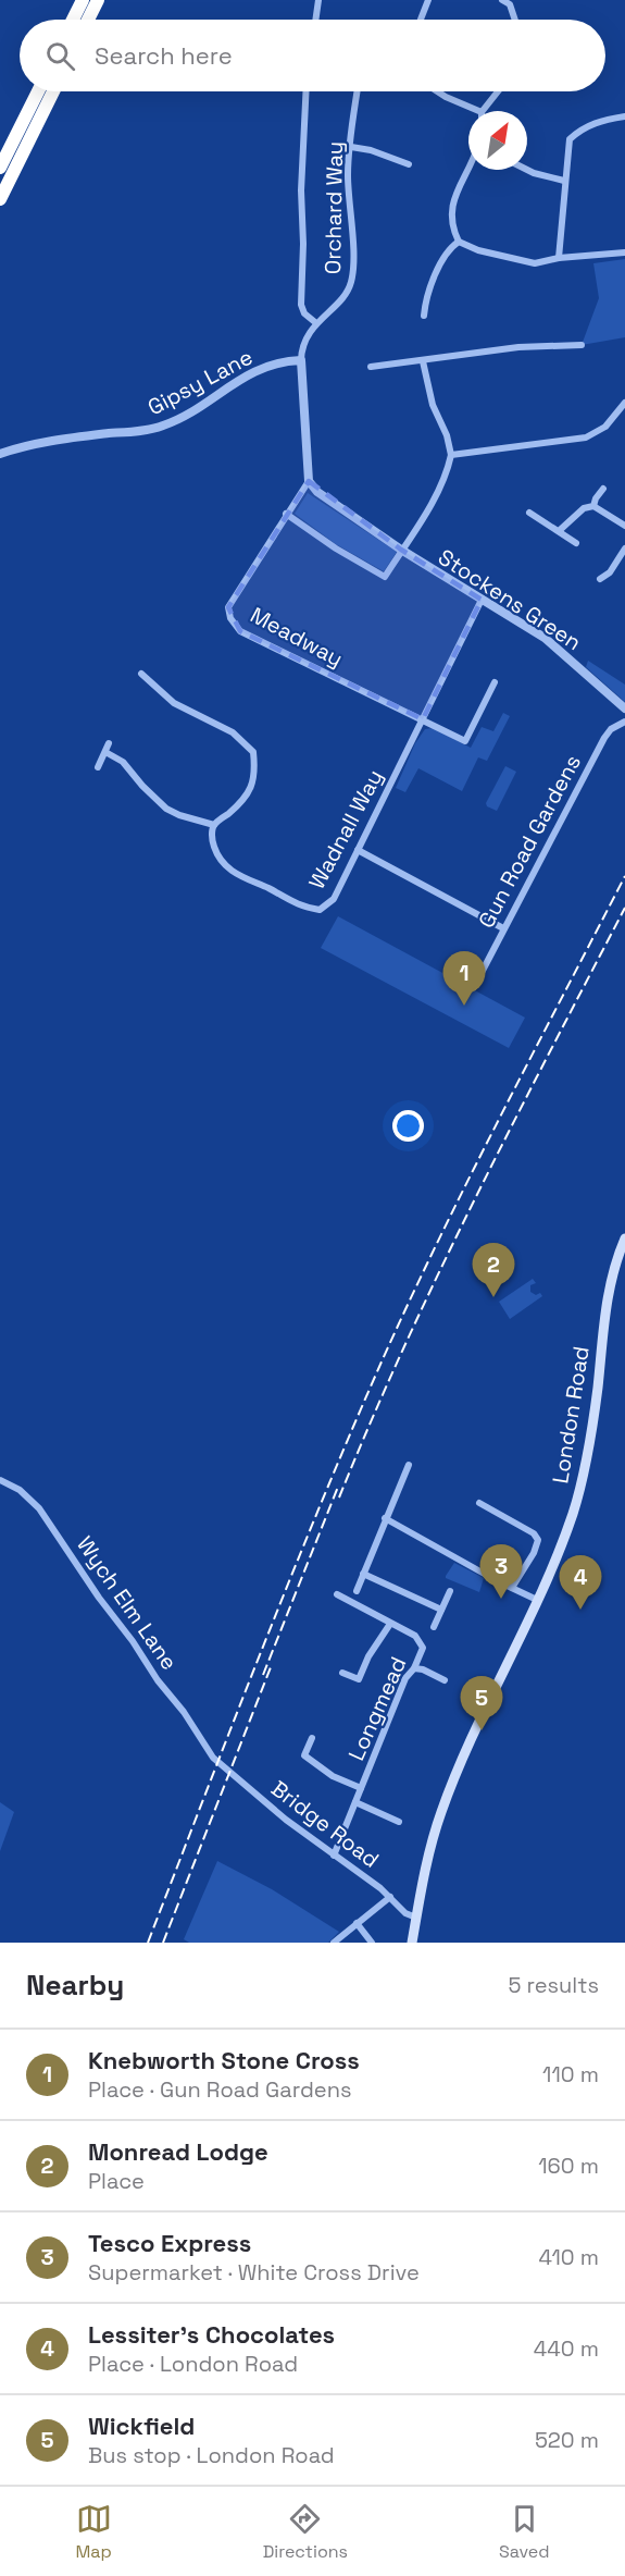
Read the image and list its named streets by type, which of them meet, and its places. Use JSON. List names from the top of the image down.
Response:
{
  "streets": {
    "main road": ["London Road"],
    "street": [
      "Orchard Way",
      "Gipsy Lane",
      "Stockens Green",
      "Meadway",
      "Wadnall Way",
      "Gun Road Gardens",
      "Wych Elm Lane",
      "Longmead",
      "Bridge Road"
    ]
  },
  "crossings": [
    ["Stockens Green", "Wadnall Way"],
    ["Meadway", "Wadnall Way"],
    ["London Road", "Bridge Road"],
    ["Wych Elm Lane", "Bridge Road"],
    ["Longmead", "Bridge Road"]
  ],
  "north": "top right",
  "page": {
    "search": "Search here",
    "pins": [
      "1",
      "2",
      "3",
      "4",
      "5"
    ],
    "heading": ["Nearby", "5 results"],
    "list": [
      {
        "mark": "1",
        "name": "Knebworth Stone Cross",
        "note": "Place · Gun Road Gardens",
        "value": "110 m"
      },
      {
        "mark": "2",
        "name": "Monread Lodge",
        "note": "Place",
        "value": "160 m"
      },
      {
        "mark": "3",
        "name": "Tesco Express",
        "note": "Supermarket · White Cross Drive",
        "value": "410 m"
      },
      {
        "mark": "4",
        "name": "Lessiter's Chocolates",
        "note": "Place · London Road",
        "value": "440 m"
      },
      {
        "mark": "5",
        "name": "Wickfield",
        "note": "Bus stop · London Road",
        "value": "520 m"
      }
    ],
    "nav": ["Map", "Directions", "Saved"]
  }
}
